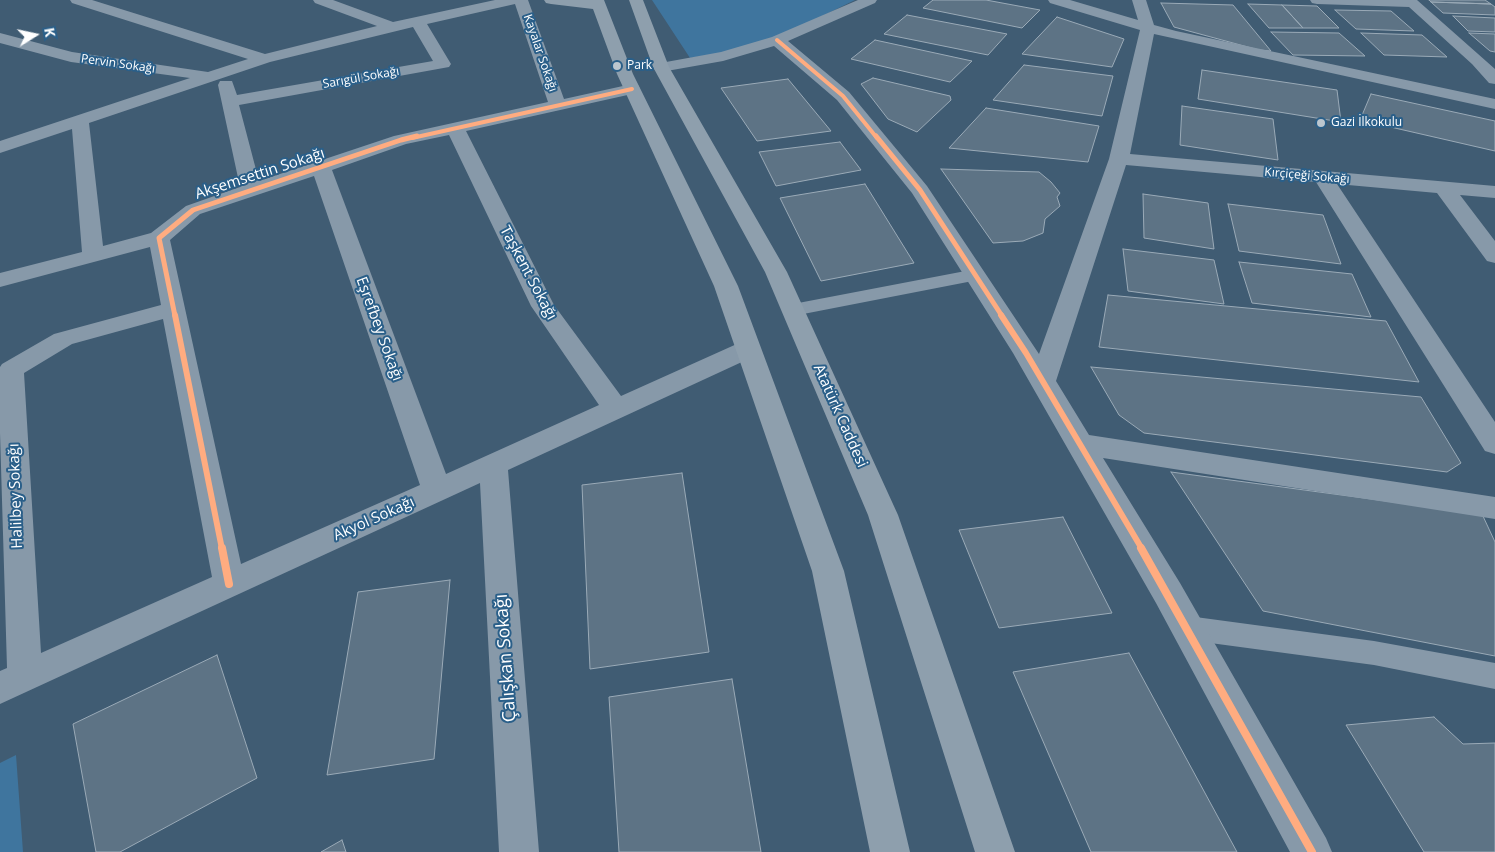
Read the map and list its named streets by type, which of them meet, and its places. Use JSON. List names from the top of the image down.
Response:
{
  "streets": {
    "main road": ["Atatürk Caddesi"],
    "street": [
      "Kayalar Sokağı",
      "Pervin Sokağı",
      "Sarıgül Sokağı",
      "Akşemsettin Sokağı",
      "Kırçiçeği Sokağı",
      "Taşkent Sokağı",
      "Eşrefbey Sokağı",
      "Halilbey Sokağı",
      "Akyol Sokağı",
      "Çalışkan Sokağı"
    ]
  },
  "crossings": [
    ["Kayalar Sokağı", "Akşemsettin Sokağı"],
    ["Pervin Sokağı", "Akşemsettin Sokağı"],
    ["Sarıgül Sokağı", "Akşemsettin Sokağı"],
    ["Akşemsettin Sokağı", "Taşkent Sokağı"],
    ["Akşemsettin Sokağı", "Eşrefbey Sokağı"],
    ["Taşkent Sokağı", "Akyol Sokağı"],
    ["Eşrefbey Sokağı", "Akyol Sokağı"],
    ["Halilbey Sokağı", "Akyol Sokağı"],
    ["Akyol Sokağı", "Çalışkan Sokağı"]
  ],
  "places": ["Park", "Gazi İlkokulu"],
  "north": "right"
}
